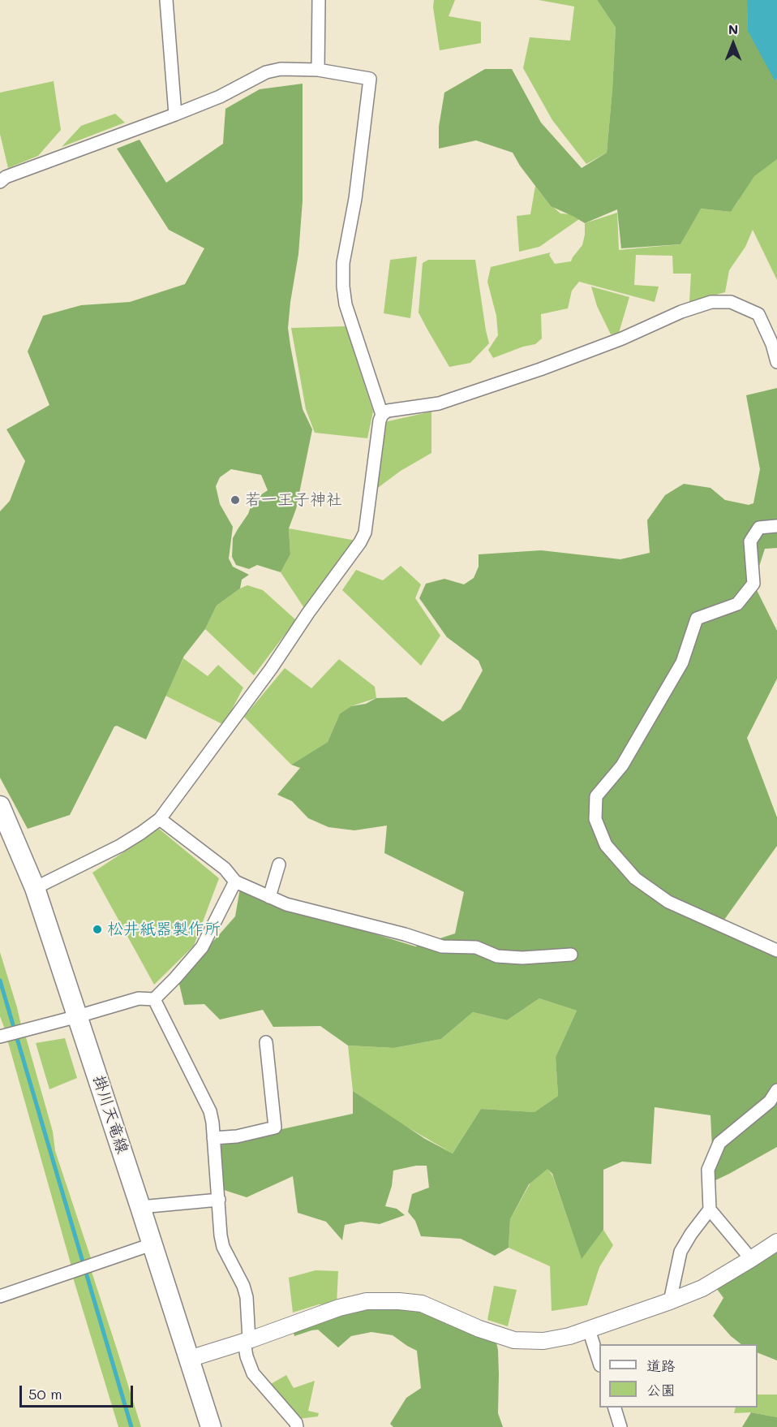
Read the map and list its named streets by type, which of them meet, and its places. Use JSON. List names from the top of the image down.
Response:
{
  "streets": {
    "main road": ["掛川天竜線"]
  },
  "places": ["若一王子神社", "松井紙器製作所"],
  "legend": ["道路", "公園"],
  "scale_bar": "50 m",
  "north": "top"
}
